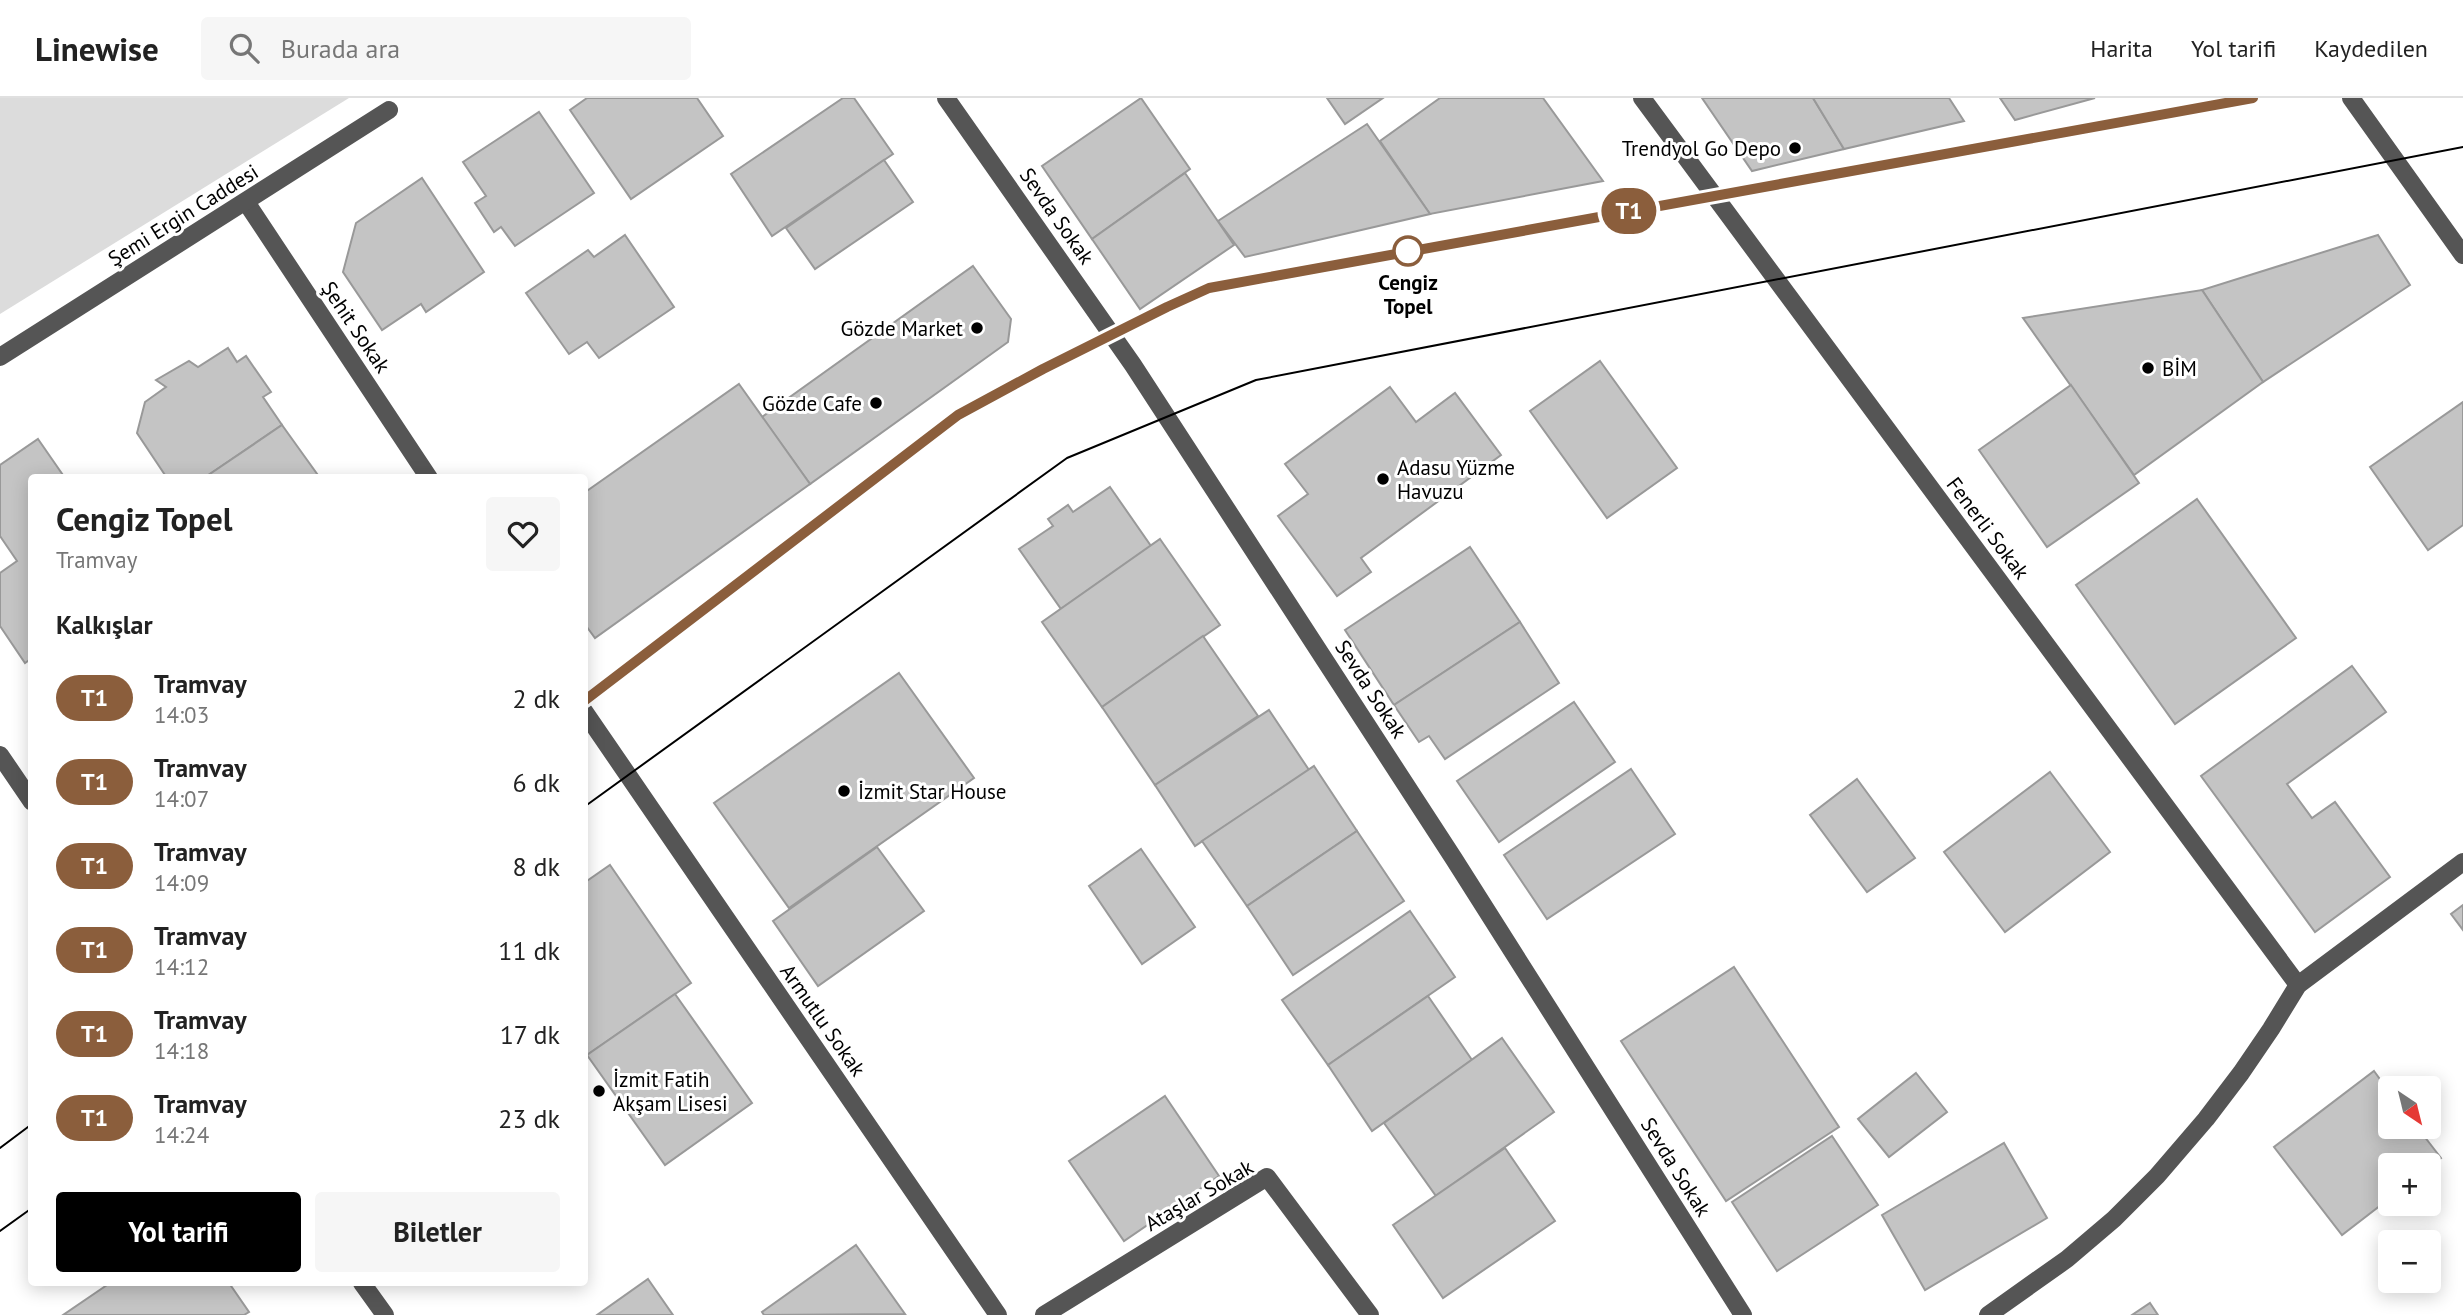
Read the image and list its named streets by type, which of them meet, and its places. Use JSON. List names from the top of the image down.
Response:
{
  "streets": {
    "street": [
      "Şemi Ergin Caddesi",
      "Sevda Sokak",
      "Şehit Sokak",
      "Fenerli Sokak",
      "Armutlu Sokak",
      "Ataşlar Sokak"
    ]
  },
  "crossings": [
    ["Şemi Ergin Caddesi", "Şehit Sokak"]
  ],
  "places": [
    "Trendyol Go Depo",
    "Cengiz Topel",
    "Gözde Market",
    "BİM",
    "Gözde Cafe",
    "Adasu Yüzme Havuzu",
    "İzmit Star House",
    "İzmit Fatih Akşam Lisesi"
  ],
  "lines": ["tram line T1"],
  "north": "bottom right",
  "page": {
    "header": "Linewise",
    "search": "Burada ara",
    "nav": ["Harita", "Yol tarifi", "Kaydedilen"],
    "on_map": "T1",
    "heading": [
      ["Cengiz Topel", "Tramvay"],
      "Kalkışlar"
    ],
    "list": [
      {
        "mark": "T1",
        "name": "Tramvay",
        "note": "14:03",
        "value": "2 dk"
      },
      {
        "mark": "T1",
        "name": "Tramvay",
        "note": "14:07",
        "value": "6 dk"
      },
      {
        "mark": "T1",
        "name": "Tramvay",
        "note": "14:09",
        "value": "8 dk"
      },
      {
        "mark": "T1",
        "name": "Tramvay",
        "note": "14:12",
        "value": "11 dk"
      },
      {
        "mark": "T1",
        "name": "Tramvay",
        "note": "14:18",
        "value": "17 dk"
      },
      {
        "mark": "T1",
        "name": "Tramvay",
        "note": "14:24",
        "value": "23 dk"
      }
    ],
    "map_buttons": ["+", "−"],
    "buttons": ["Yol tarifi", "Biletler"]
  }
}
